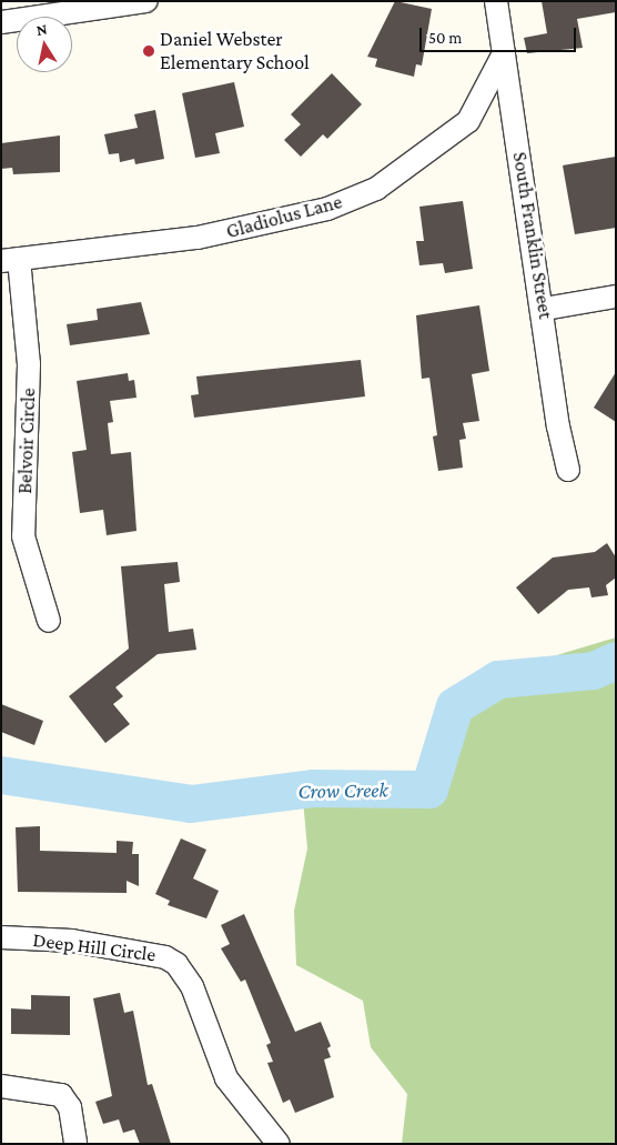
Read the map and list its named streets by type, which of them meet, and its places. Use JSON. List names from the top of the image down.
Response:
{
  "streets": {
    "street": [
      "Gladiolus Lane",
      "South Franklin Street",
      "Belvoir Circle",
      "Deep Hill Circle"
    ]
  },
  "crossings": [
    ["Gladiolus Lane", "South Franklin Street"],
    ["Gladiolus Lane", "Belvoir Circle"]
  ],
  "water": ["Crow Creek"],
  "places": ["Daniel Webster Elementary School"],
  "scale_bar": "50 m",
  "north": "top"
}
